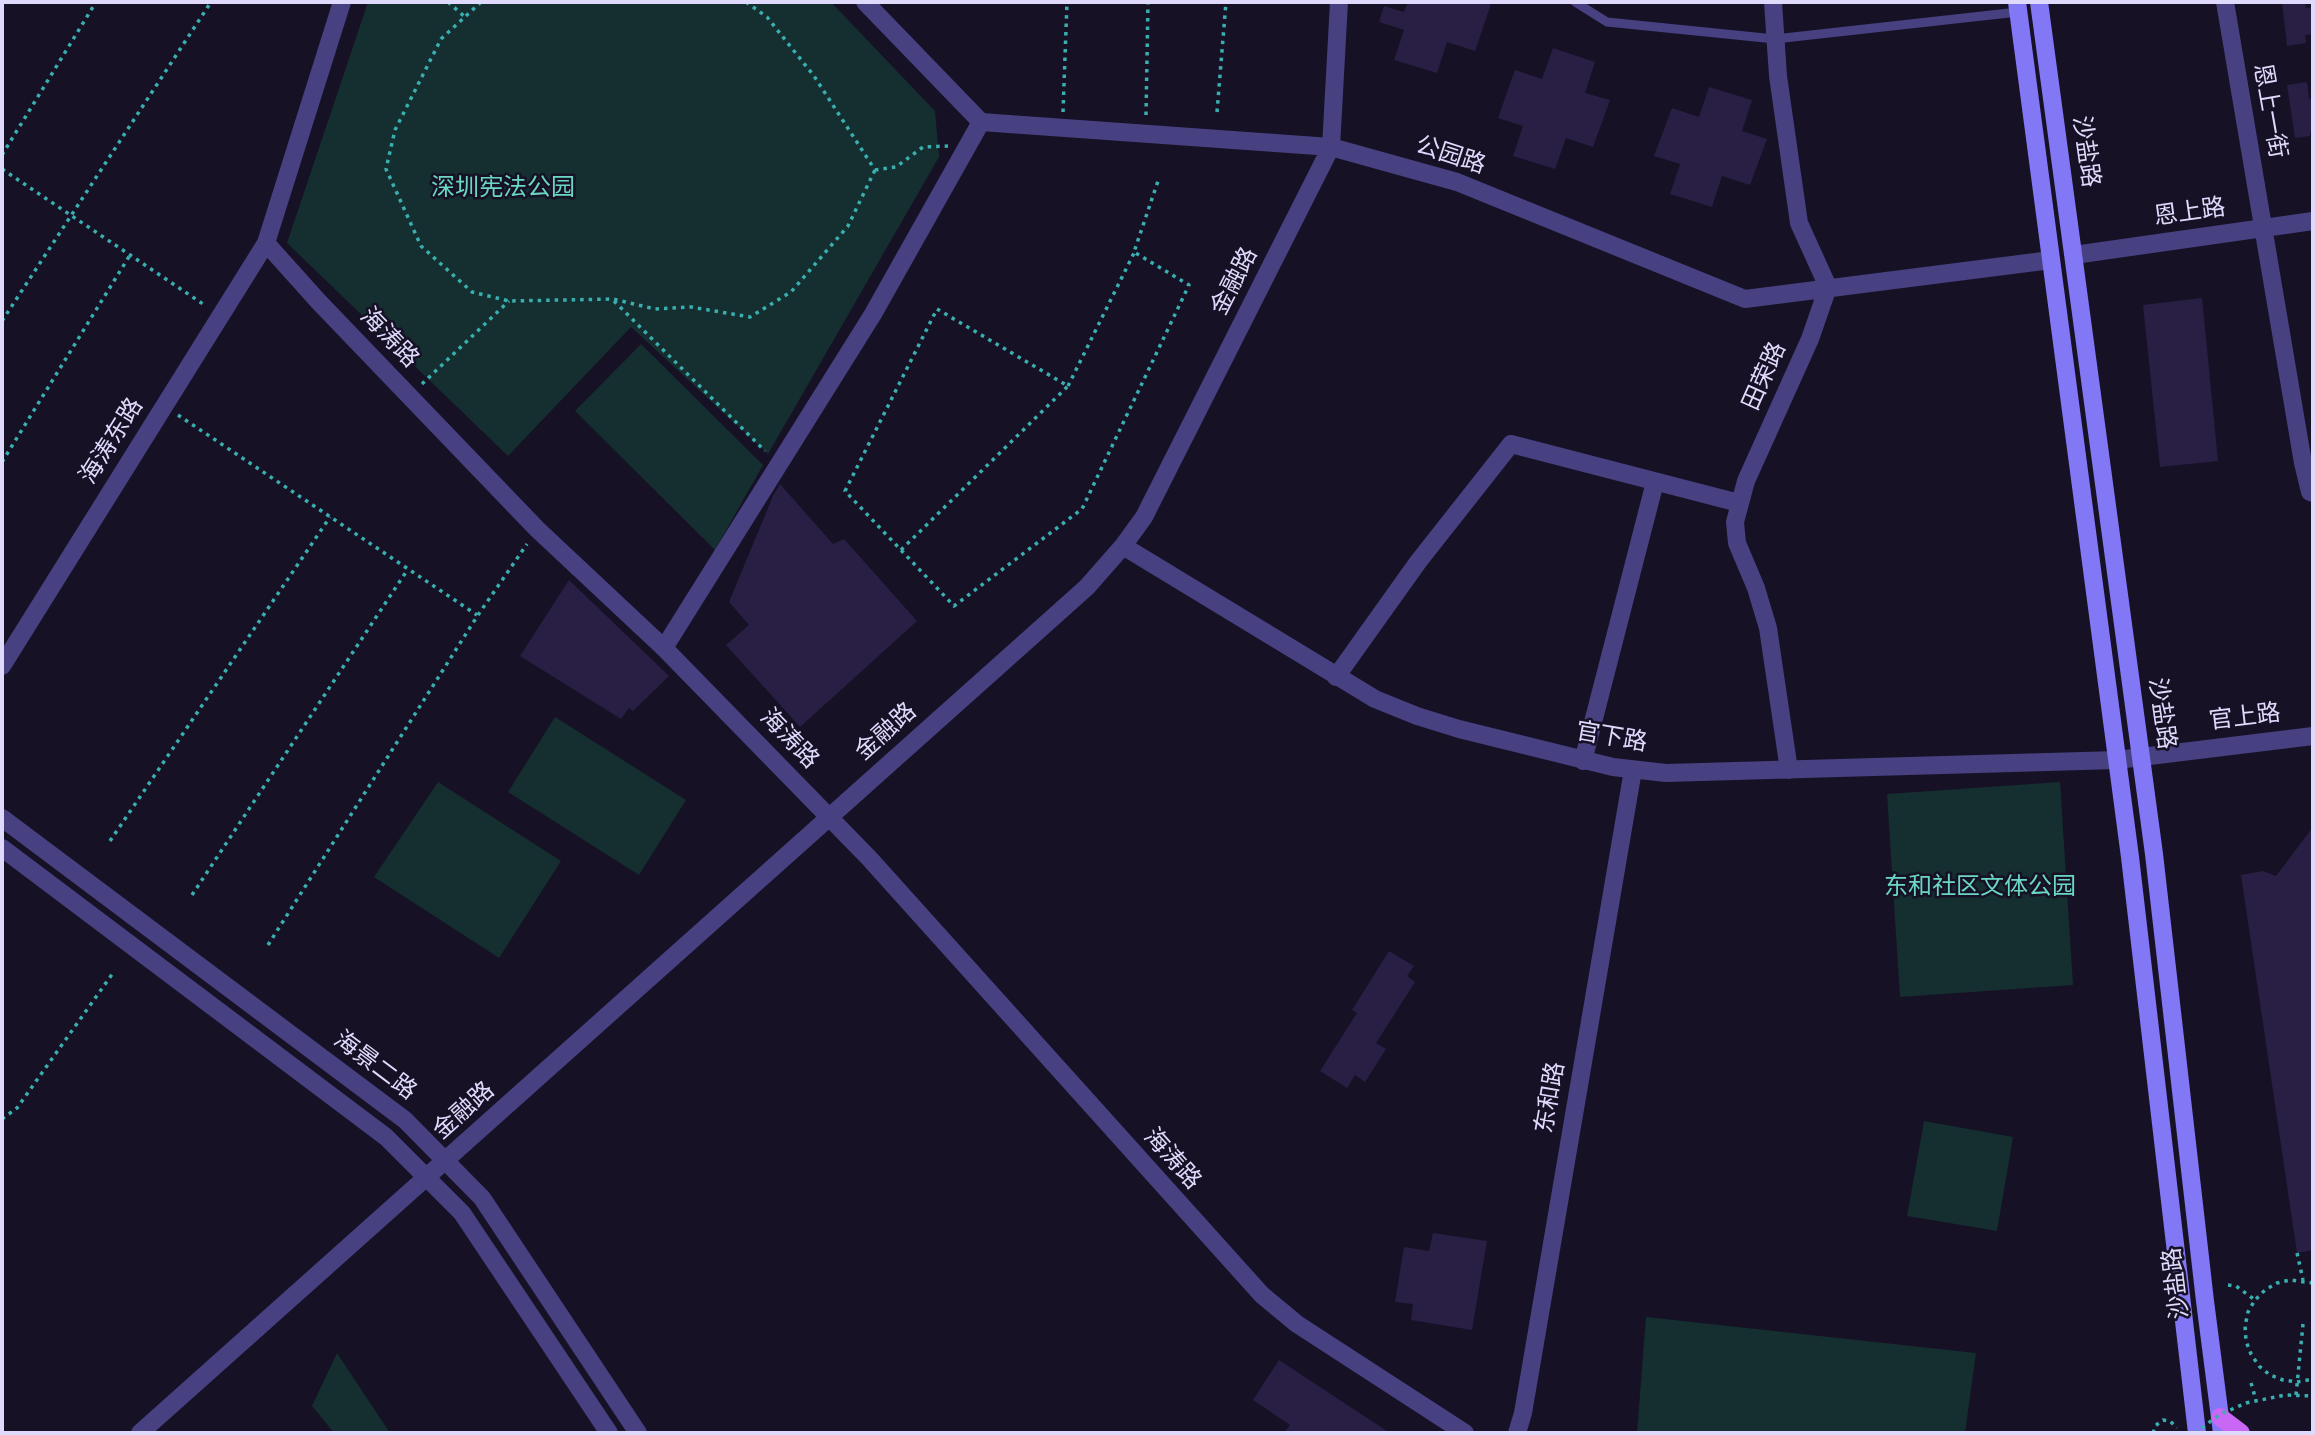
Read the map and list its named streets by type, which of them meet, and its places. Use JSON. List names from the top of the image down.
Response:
{
  "streets": {
    "main road": ["沙盐路"],
    "street": [
      "恩上一街",
      "公园路",
      "恩上路",
      "金融路",
      "海涛路",
      "田荣路",
      "海涛东路",
      "官上路",
      "官下路",
      "海景二路",
      "东和路"
    ]
  },
  "crossings": [
    ["恩上一街", "恩上路"],
    ["沙盐路", "公园路"],
    ["沙盐路", "恩上路"],
    ["沙盐路", "官上路"],
    ["沙盐路", "官下路"],
    ["公园路", "金融路"],
    ["公园路", "田荣路"],
    ["金融路", "海涛路"],
    ["金融路", "官下路"],
    ["金融路", "海景二路"],
    ["海涛路", "海涛东路"],
    ["田荣路", "官下路"],
    ["官上路", "官下路"],
    ["官下路", "东和路"]
  ],
  "parks": ["深圳宪法公园", "东和社区文体公园"]
}
